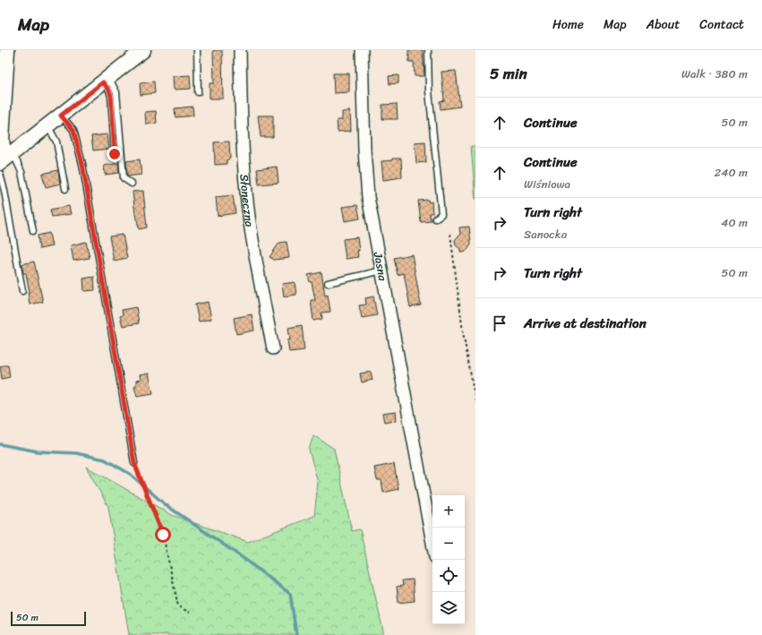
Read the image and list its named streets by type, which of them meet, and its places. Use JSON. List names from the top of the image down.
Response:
{
  "streets": {
    "street": ["Słoneczna", "Jasna"]
  },
  "scale_bar": "50 m",
  "page": {
    "header": "Map",
    "nav": [
      "Home",
      "Map",
      "About",
      "Contact"
    ],
    "heading": ["5 min", "Walk · 380 m"],
    "list": [
      ["Continue", "50 m"],
      ["Continue", "Wiśniowa", "240 m"],
      ["Turn right", "Sanocka", "40 m"],
      ["Turn right", "50 m"],
      "Arrive at destination"
    ],
    "map_buttons": ["+", "−"],
    "scale": "50 m"
  }
}
